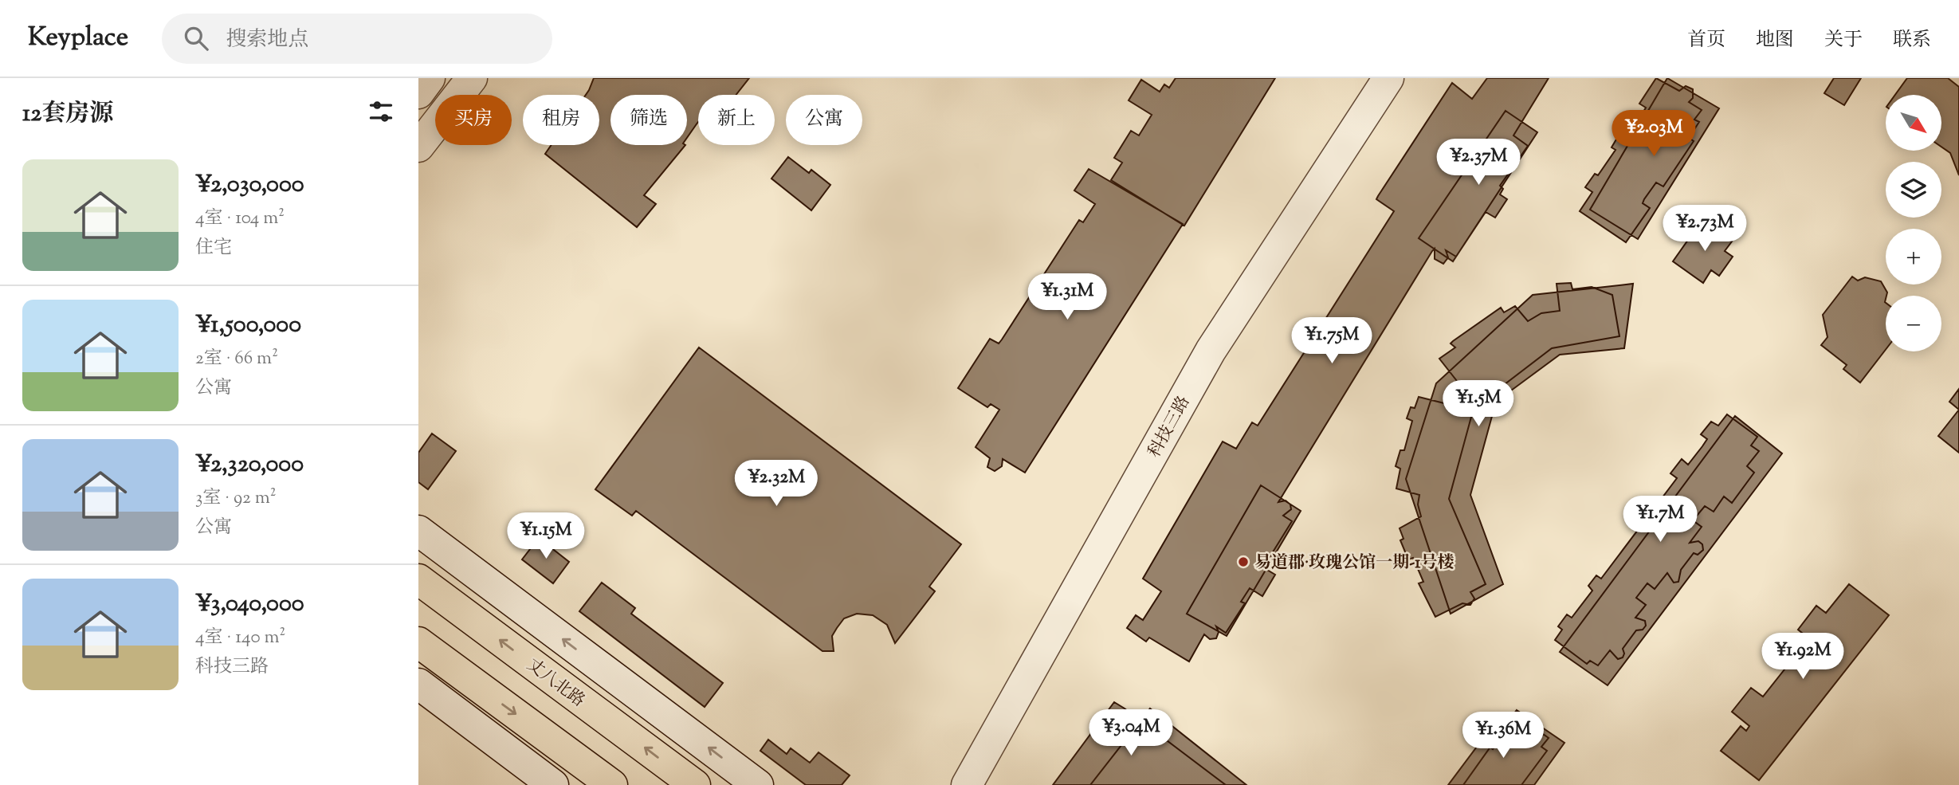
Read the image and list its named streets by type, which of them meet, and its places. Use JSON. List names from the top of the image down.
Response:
{
  "streets": {
    "main road": ["丈八北路"],
    "street": ["科技三路"]
  },
  "places": ["易道郡·玫瑰公馆一期-1号楼"],
  "north": "bottom right",
  "page": {
    "header": "Keyplace",
    "search": "搜索地点",
    "nav": [
      "首页",
      "地图",
      "关于",
      "联系"
    ],
    "heading": "12套房源",
    "map_buttons": ["+", "−"],
    "chip": [
      "买房",
      "租房",
      "筛选",
      "新上",
      "公寓"
    ],
    "price": [
      "¥2.03M",
      "¥2.37M",
      "¥2.73M",
      "¥1.31M",
      "¥1.75M",
      "¥1.5M",
      "¥2.32M",
      "¥1.7M",
      "¥1.15M",
      "¥1.92M",
      "¥3.04M",
      "¥1.36M"
    ],
    "list": [
      {
        "name": "¥2,030,000",
        "note": "4室 · 104 m² · 住宅"
      },
      {
        "name": "¥1,500,000",
        "note": "2室 · 66 m² · 公寓"
      },
      {
        "name": "¥2,320,000",
        "note": "3室 · 92 m² · 公寓"
      },
      {
        "name": "¥3,040,000",
        "note": "4室 · 140 m² · 科技三路"
      }
    ]
  }
}
